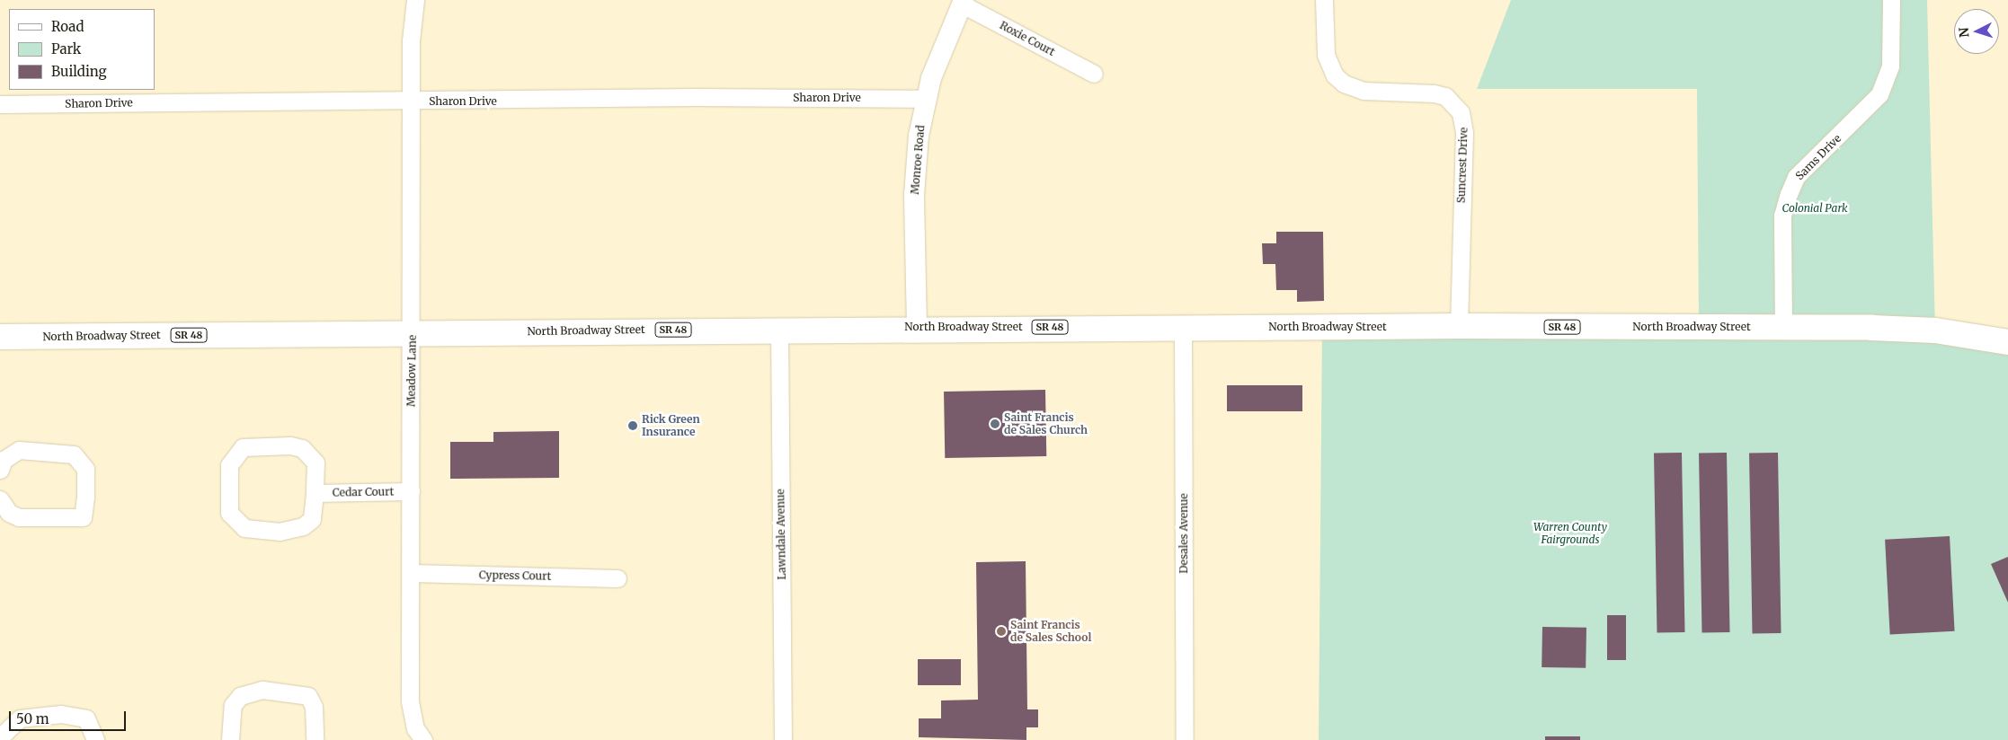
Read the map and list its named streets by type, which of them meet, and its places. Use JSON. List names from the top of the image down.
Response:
{
  "streets": {
    "main road": ["North Broadway Street", "SR 48"],
    "street": [
      "Roxie Court",
      "Sharon Drive",
      "Sams Drive",
      "Monroe Road",
      "Suncrest Drive",
      "Meadow Lane",
      "Cedar Court",
      "Desales Avenue",
      "Lawndale Avenue",
      "Cypress Court"
    ]
  },
  "crossings": [
    ["Roxie Court", "Monroe Road"],
    ["Sharon Drive", "Monroe Road"],
    ["Sharon Drive", "Meadow Lane"],
    ["Sams Drive", "North Broadway Street"],
    ["Monroe Road", "North Broadway Street"],
    ["Suncrest Drive", "North Broadway Street"],
    ["North Broadway Street", "Meadow Lane"],
    ["North Broadway Street", "Desales Avenue"],
    ["North Broadway Street", "Lawndale Avenue"],
    ["Meadow Lane", "Cedar Court"],
    ["Meadow Lane", "Cypress Court"]
  ],
  "parks": ["Colonial Park", "Warren County Fairgrounds"],
  "places": ["Saint Francis de Sales Church", "Rick Green Insurance", "Saint Francis de Sales School"],
  "legend": ["Road", "Park", "Building"],
  "scale_bar": "50 m",
  "north": "left"
}
